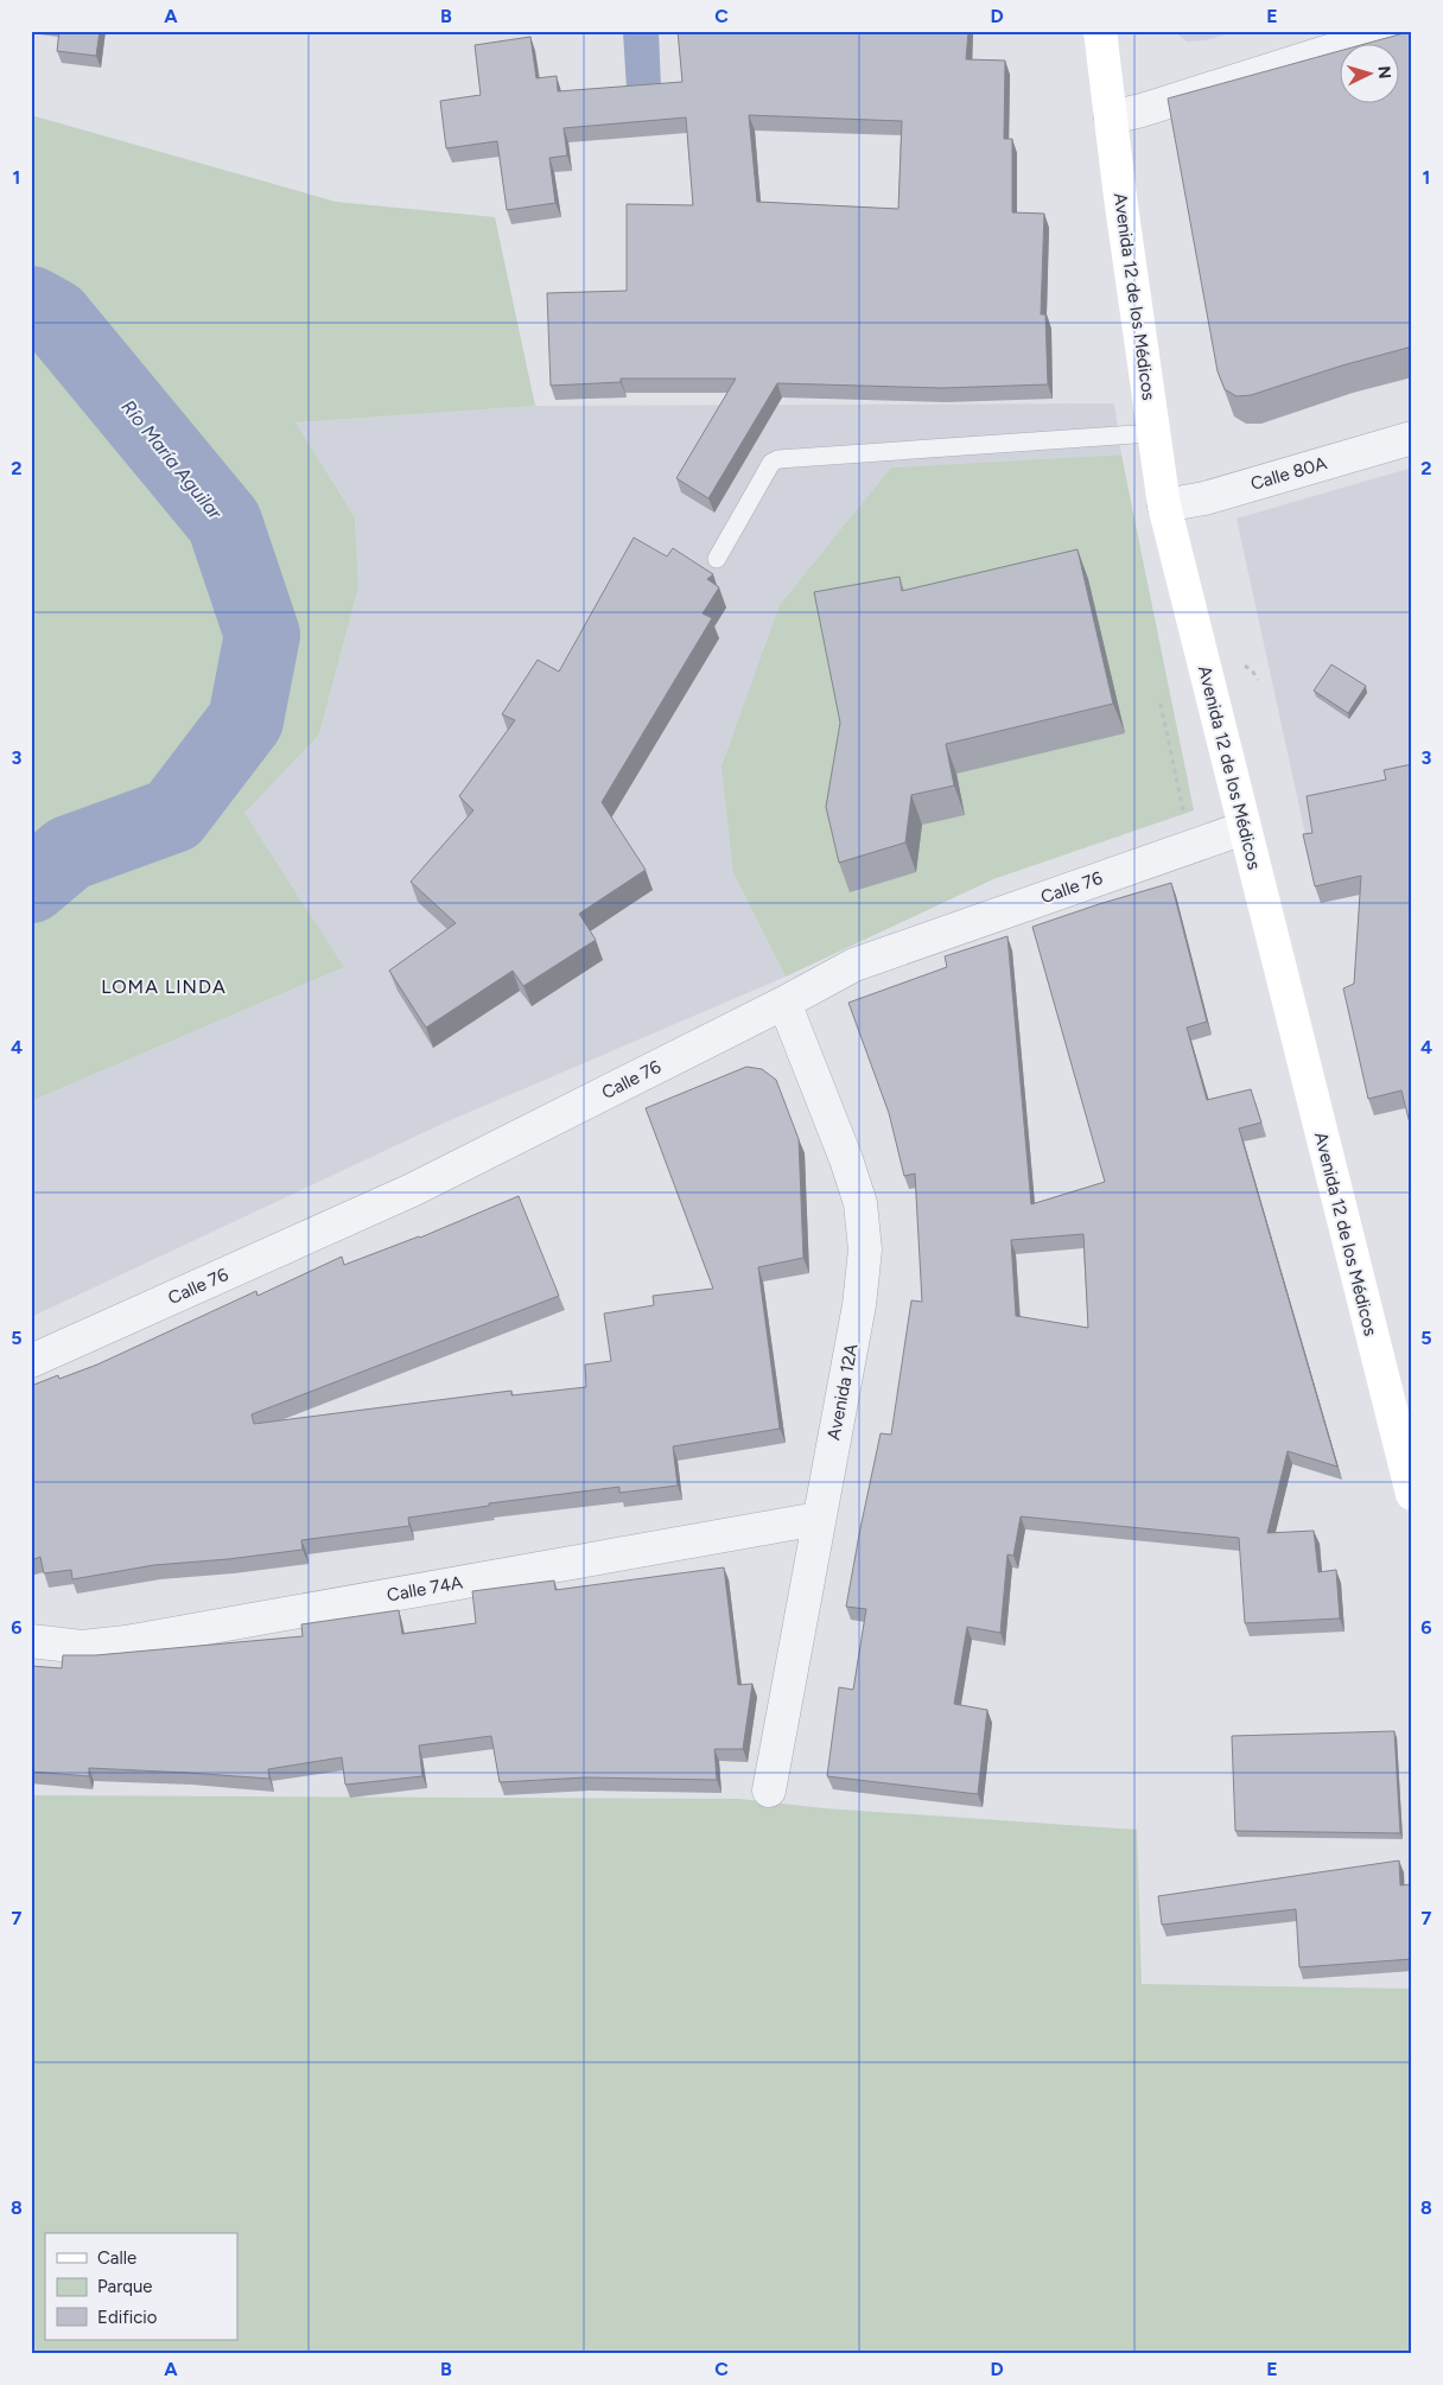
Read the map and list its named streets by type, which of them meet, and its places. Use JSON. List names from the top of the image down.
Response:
{
  "streets": {
    "main road": ["Avenida 12 de los Médicos"],
    "street": [
      "Calle 80A",
      "Calle 76",
      "Avenida 12A",
      "Calle 74A"
    ]
  },
  "crossings": [
    ["Avenida 12 de los Médicos", "Calle 80A"],
    ["Avenida 12 de los Médicos", "Calle 76"],
    ["Calle 76", "Avenida 12A"],
    ["Avenida 12A", "Calle 74A"]
  ],
  "districts": ["LOMA LINDA"],
  "water": ["Río María Aguilar"],
  "legend": ["Calle", "Parque", "Edificio"],
  "north": "right",
  "grid": {
    "columns": [
      "A",
      "B",
      "C",
      "D",
      "E"
    ],
    "rows": [
      "1",
      "2",
      "3",
      "4",
      "5",
      "6",
      "7",
      "8"
    ]
  }
}
